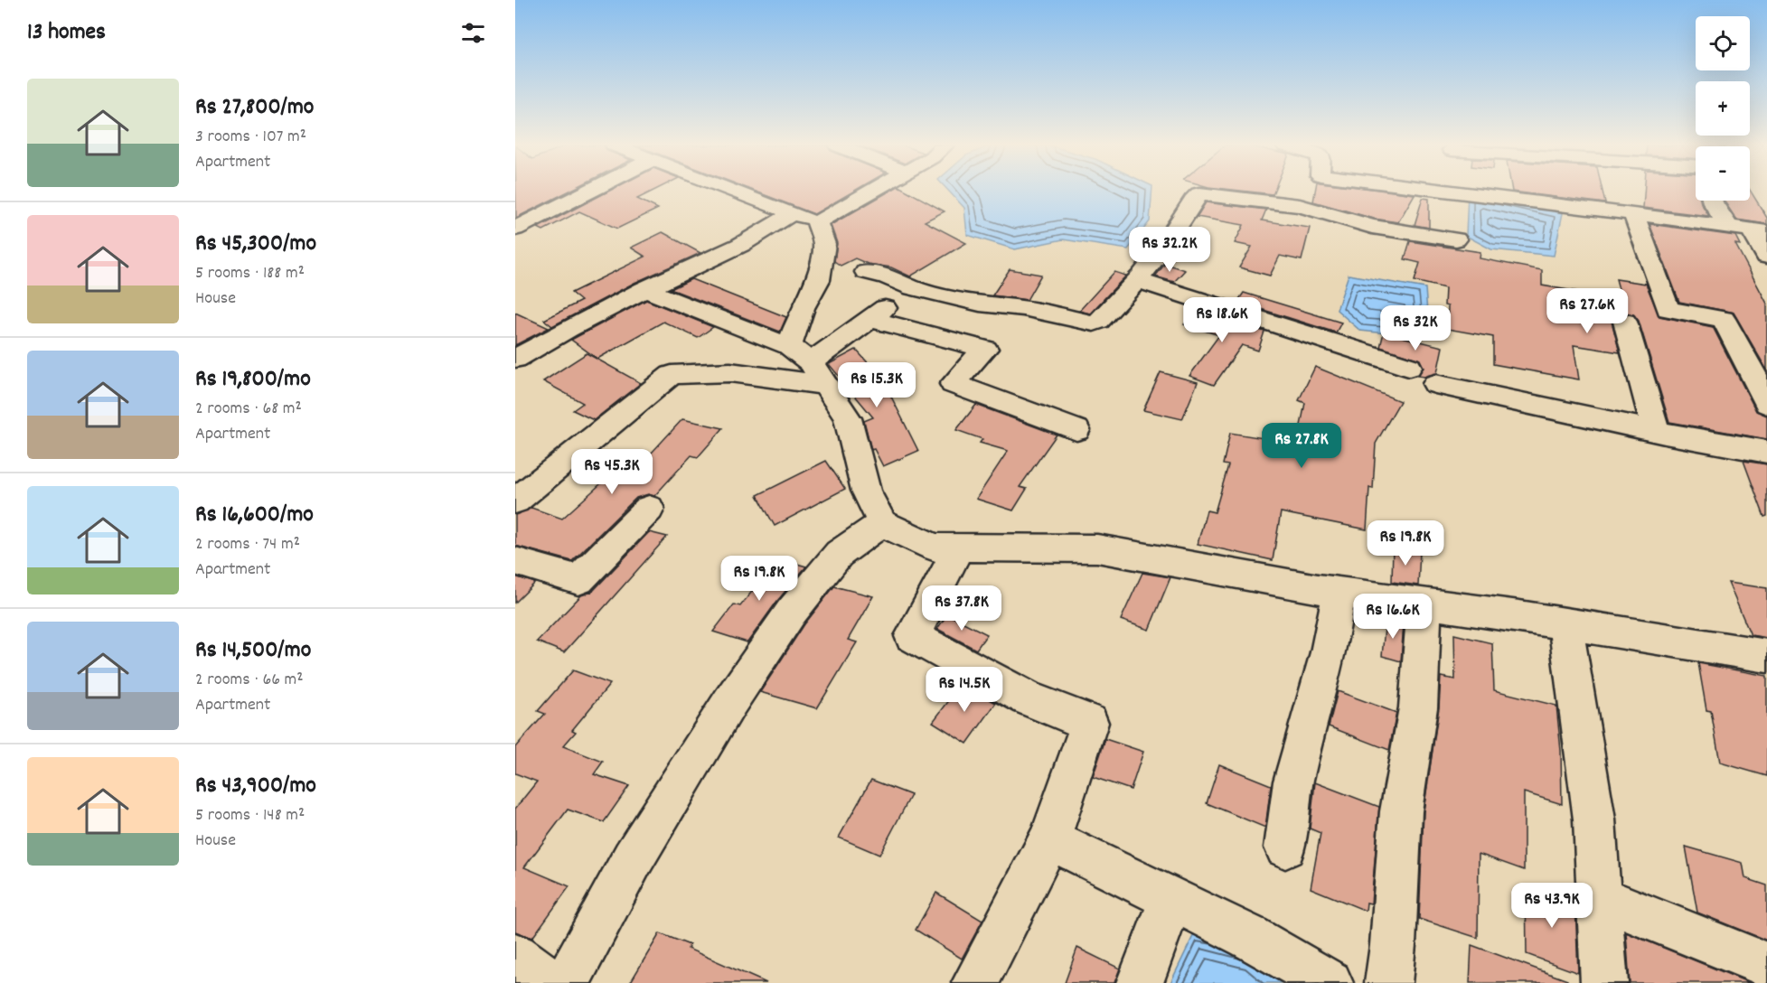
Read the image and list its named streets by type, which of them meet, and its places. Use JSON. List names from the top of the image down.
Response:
{
  "page": {
    "heading": "13 homes",
    "map_buttons": ["+", "−"],
    "list": [
      {
        "name": "Rs 27,800/mo",
        "note": "3 rooms · 107 m² · Apartment"
      },
      {
        "name": "Rs 45,300/mo",
        "note": "5 rooms · 188 m² · House"
      },
      {
        "name": "Rs 19,800/mo",
        "note": "2 rooms · 68 m² · Apartment"
      },
      {
        "name": "Rs 16,600/mo",
        "note": "2 rooms · 74 m² · Apartment"
      },
      {
        "name": "Rs 14,500/mo",
        "note": "2 rooms · 66 m² · Apartment"
      },
      {
        "name": "Rs 43,900/mo",
        "note": "5 rooms · 148 m² · House"
      }
    ],
    "price": [
      "Rs 32.2K",
      "Rs 27.6K",
      "Rs 18.6K",
      "Rs 32K",
      "Rs 15.3K",
      "Rs 27.8K",
      "Rs 45.3K",
      "Rs 19.8K",
      "Rs 19.8K",
      "Rs 37.8K",
      "Rs 16.6K",
      "Rs 14.5K",
      "Rs 43.9K"
    ]
  }
}
